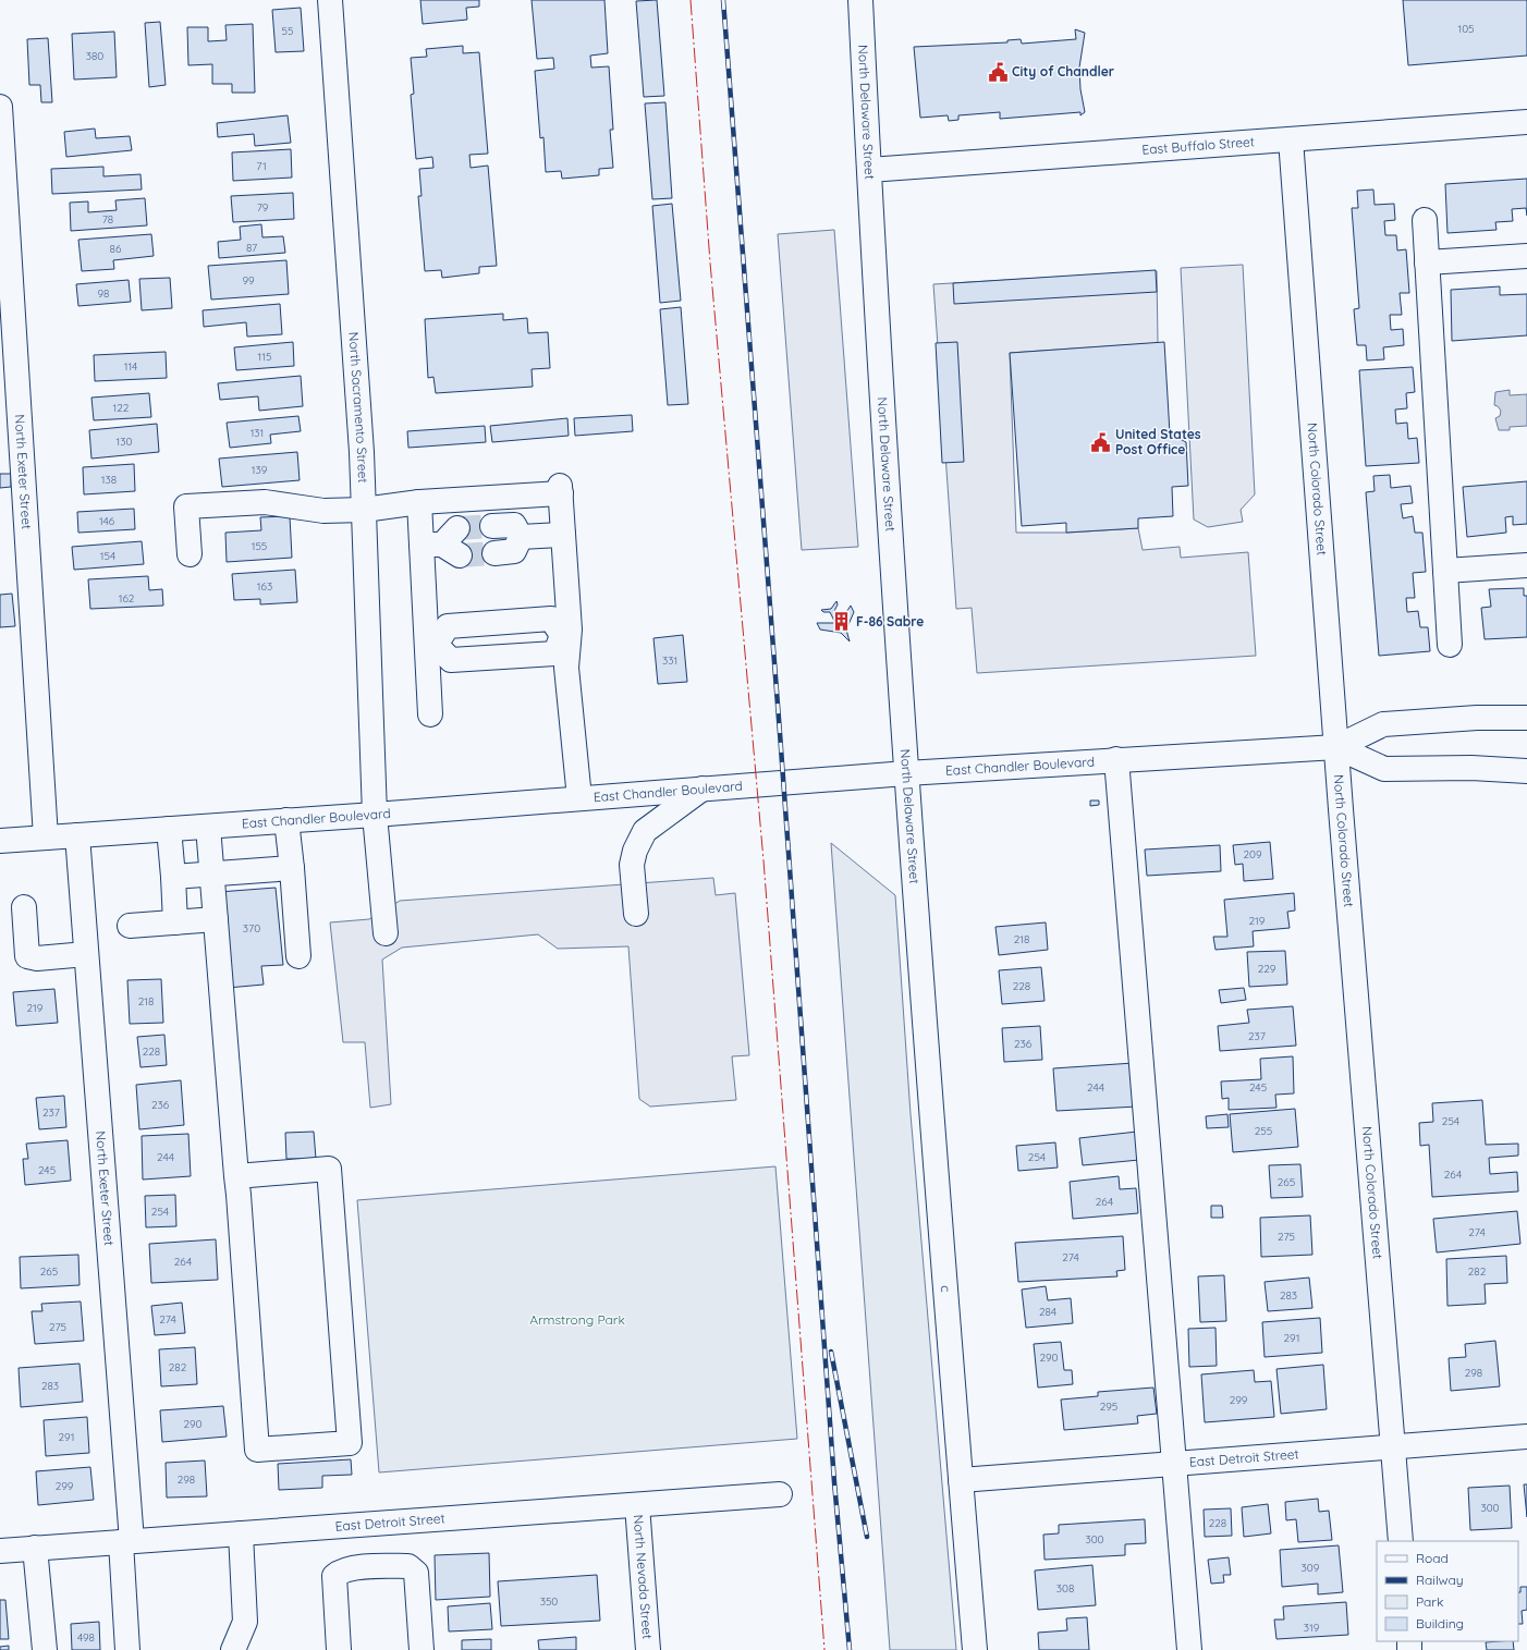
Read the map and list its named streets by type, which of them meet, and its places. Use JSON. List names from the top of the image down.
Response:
{
  "streets": {
    "street": [
      "North Delaware Street",
      "East Buffalo Street",
      "North Sacramento Street",
      "North Exeter Street",
      "North Colorado Street",
      "East Chandler Boulevard",
      "c",
      "East Detroit Street",
      "North Nevada Street"
    ]
  },
  "crossings": [
    ["North Delaware Street", "East Buffalo Street"],
    ["North Delaware Street", "East Chandler Boulevard"],
    ["North Delaware Street", "c"],
    ["East Buffalo Street", "North Colorado Street"],
    ["North Sacramento Street", "East Chandler Boulevard"],
    ["North Exeter Street", "East Chandler Boulevard"],
    ["North Exeter Street", "East Detroit Street"],
    ["North Colorado Street", "East Chandler Boulevard"],
    ["North Colorado Street", "East Detroit Street"],
    ["c", "East Detroit Street"],
    ["East Detroit Street", "North Nevada Street"]
  ],
  "parks": ["Armstrong Park"],
  "places": {
    "public building": ["City of Chandler", "United States Post Office"],
    "building": ["F-86 Sabre"]
  },
  "house_numbers": [
    "105",
    "55",
    "380",
    "71",
    "79",
    "78",
    "87",
    "86",
    "99",
    "98",
    "115",
    "114",
    "122",
    "131",
    "130",
    "139",
    "138",
    "146",
    "155",
    "154",
    "163",
    "162",
    "331",
    "209",
    "219",
    "370",
    "218",
    "229",
    "228",
    "218",
    "219",
    "237",
    "236",
    "228",
    "244",
    "245",
    "236",
    "237",
    "254",
    "255",
    "244",
    "254",
    "245",
    "264",
    "265",
    "264",
    "254",
    "274",
    "275",
    "274",
    "264",
    "265",
    "282",
    "283",
    "284",
    "274",
    "275",
    "291",
    "290",
    "282",
    "298",
    "283",
    "299",
    "295",
    "290",
    "291",
    "298",
    "299",
    "300",
    "228",
    "300",
    "309",
    "308",
    "350",
    "319",
    "498"
  ],
  "legend": [
    "Road",
    "Railway",
    "Park",
    "Building"
  ]
}
